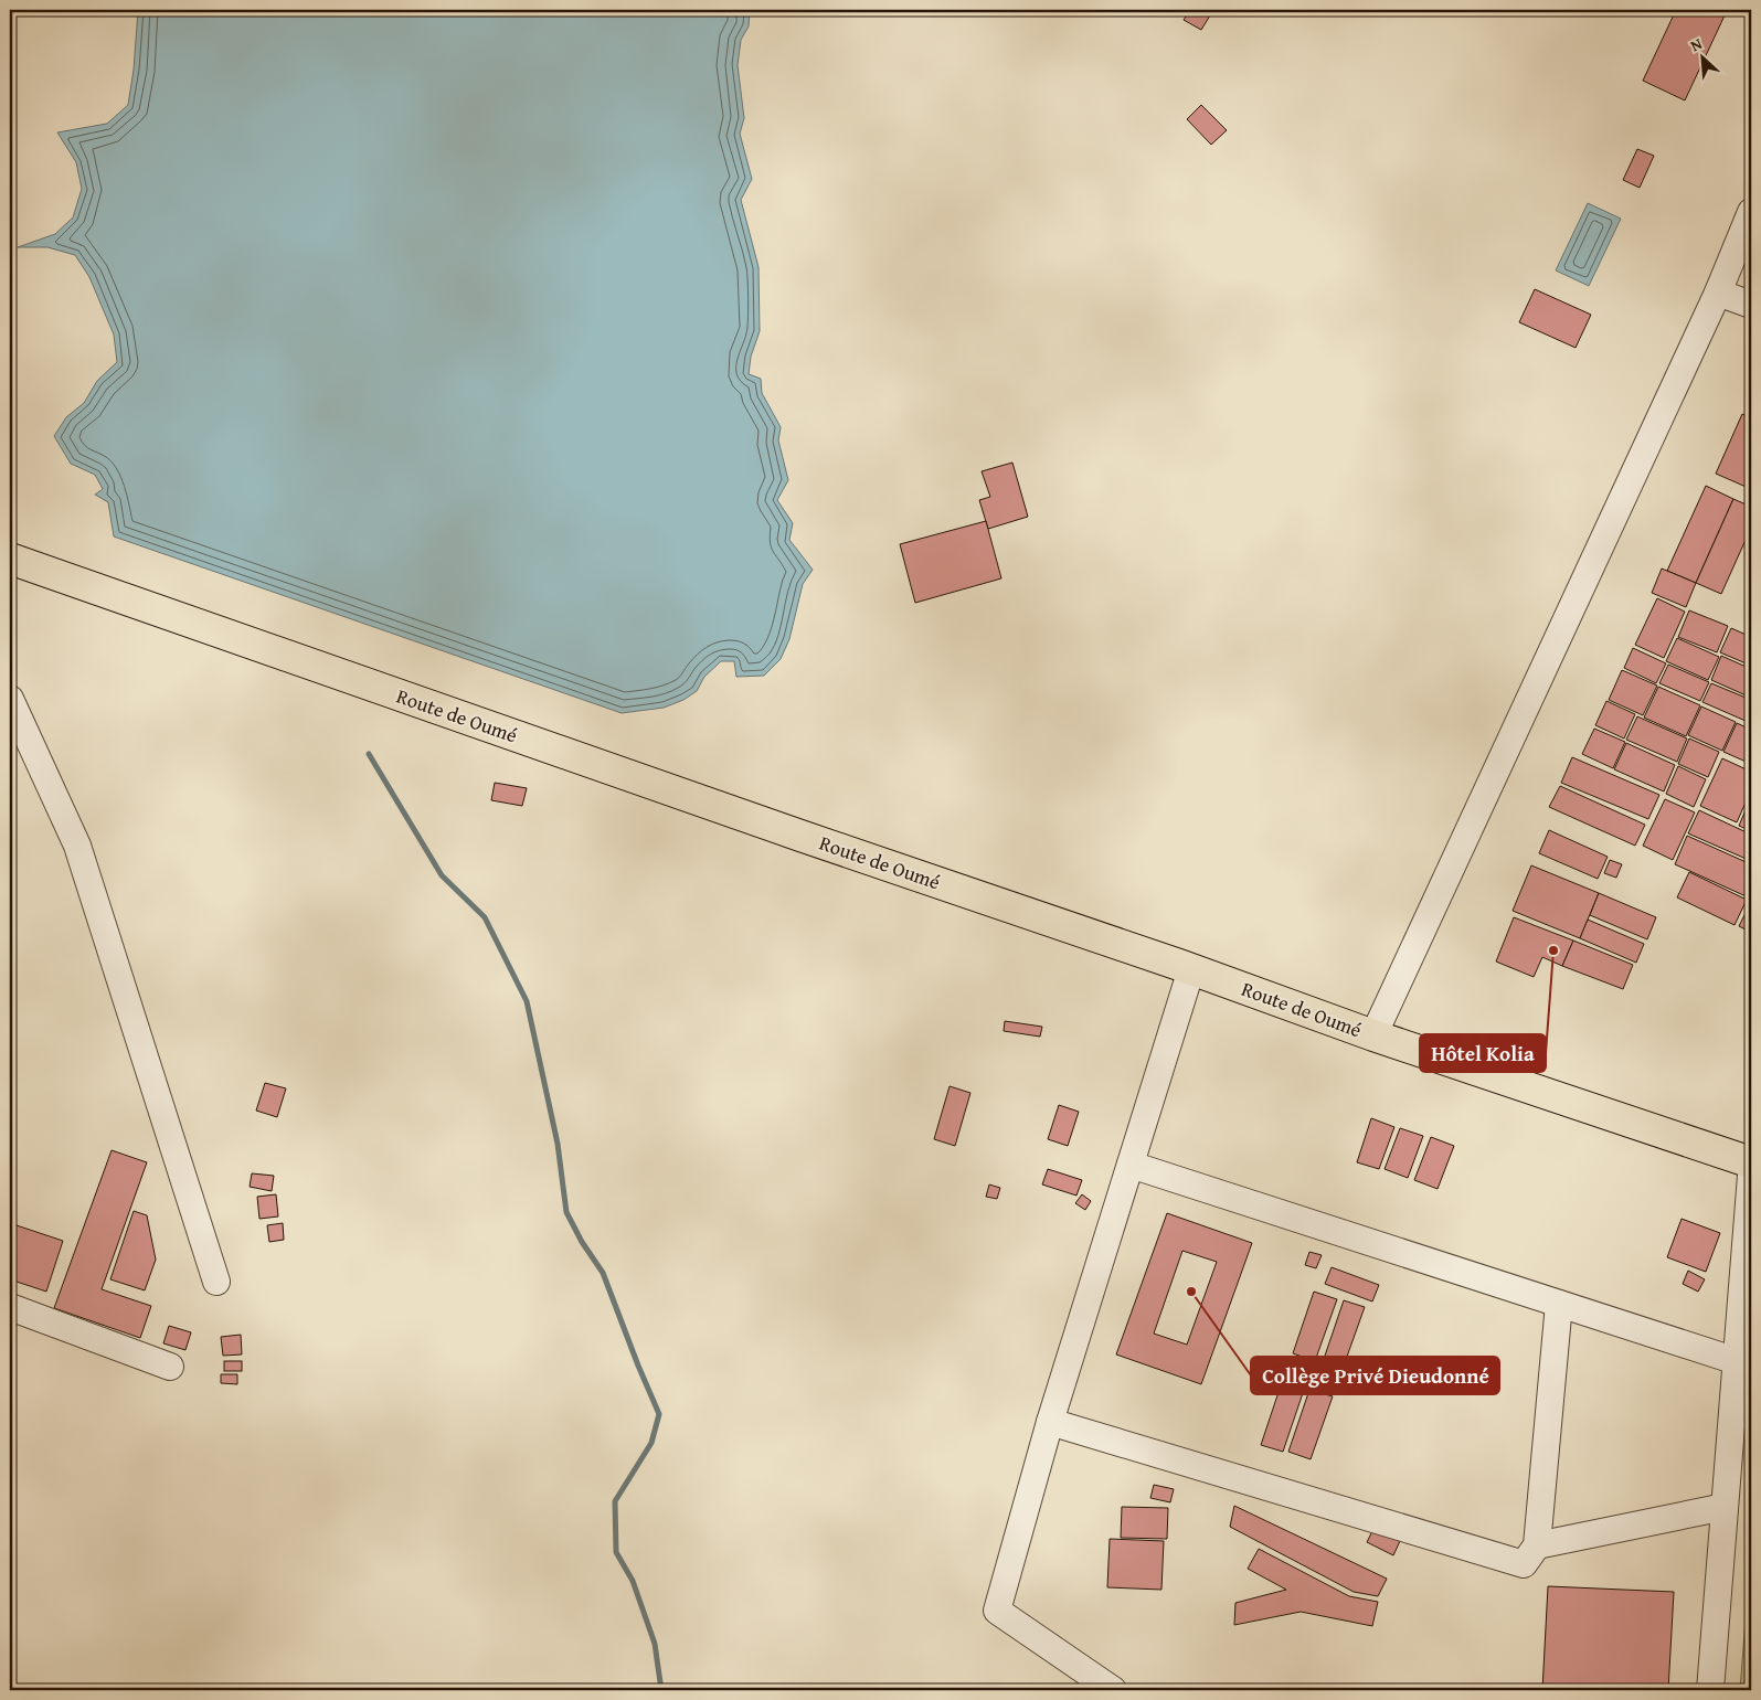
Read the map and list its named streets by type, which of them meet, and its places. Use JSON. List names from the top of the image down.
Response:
{
  "streets": {
    "main road": ["Route de Oumé"]
  },
  "places": ["Hôtel Kolia", "Collège Privé Dieudonné"],
  "north": "top left"
}
